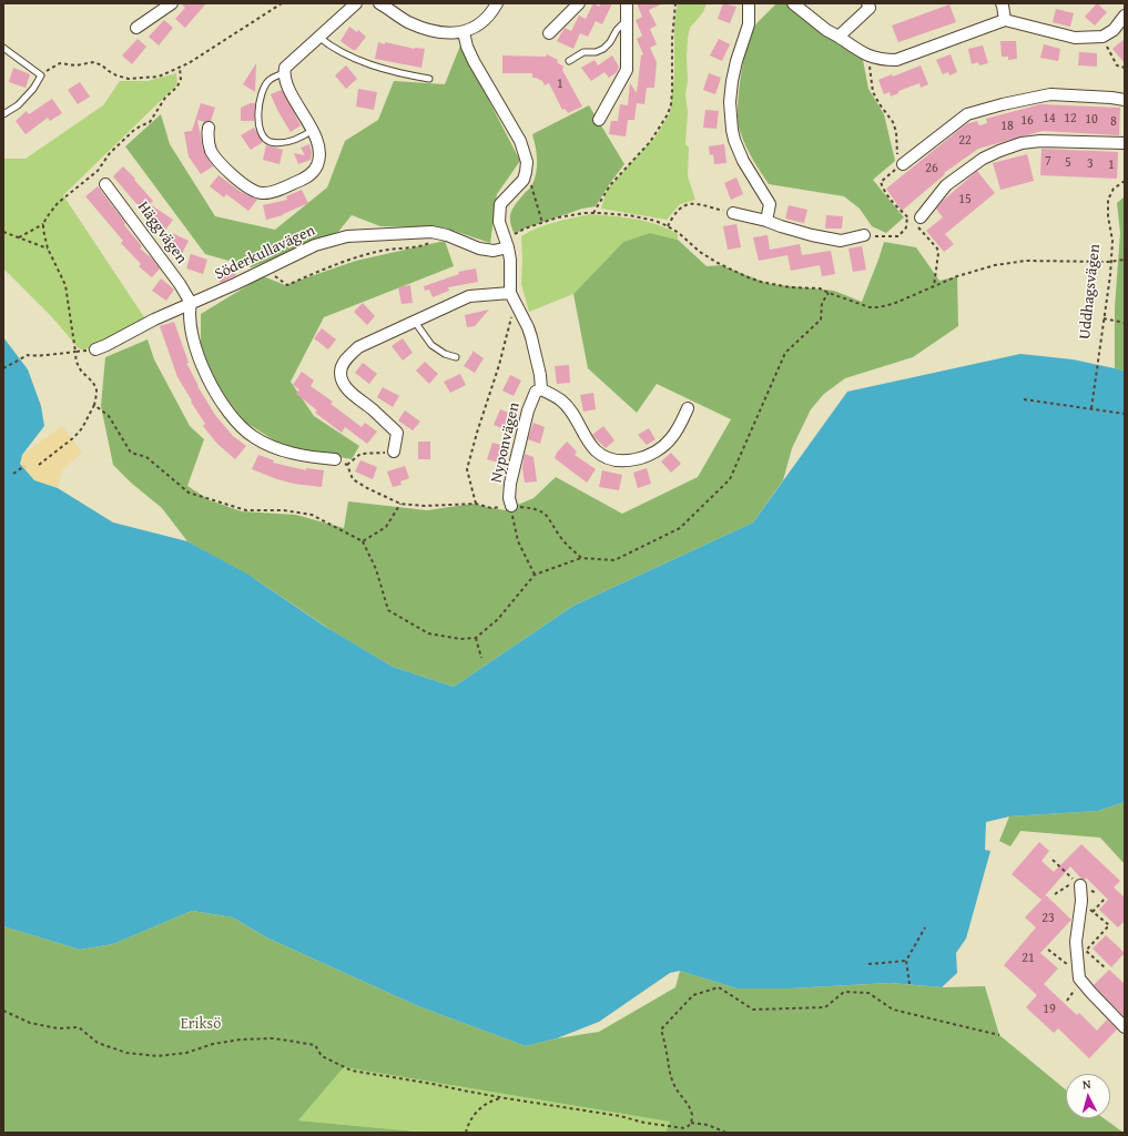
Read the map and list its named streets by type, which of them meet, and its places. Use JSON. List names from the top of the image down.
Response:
{
  "streets": {
    "street": ["Häggvägen", "Söderkullavägen", "Nyponvägen"],
    "path": ["Uddhagsvägen"]
  },
  "crossings": [
    ["Häggvägen", "Söderkullavägen"],
    ["Söderkullavägen", "Nyponvägen"]
  ],
  "parks": ["Eriksö"],
  "house_numbers": [
    "1",
    "14",
    "12",
    "10",
    "16",
    "8",
    "18",
    "22",
    "7",
    "5",
    "3",
    "1",
    "26",
    "15",
    "23",
    "21",
    "19"
  ],
  "north": "top"
}
